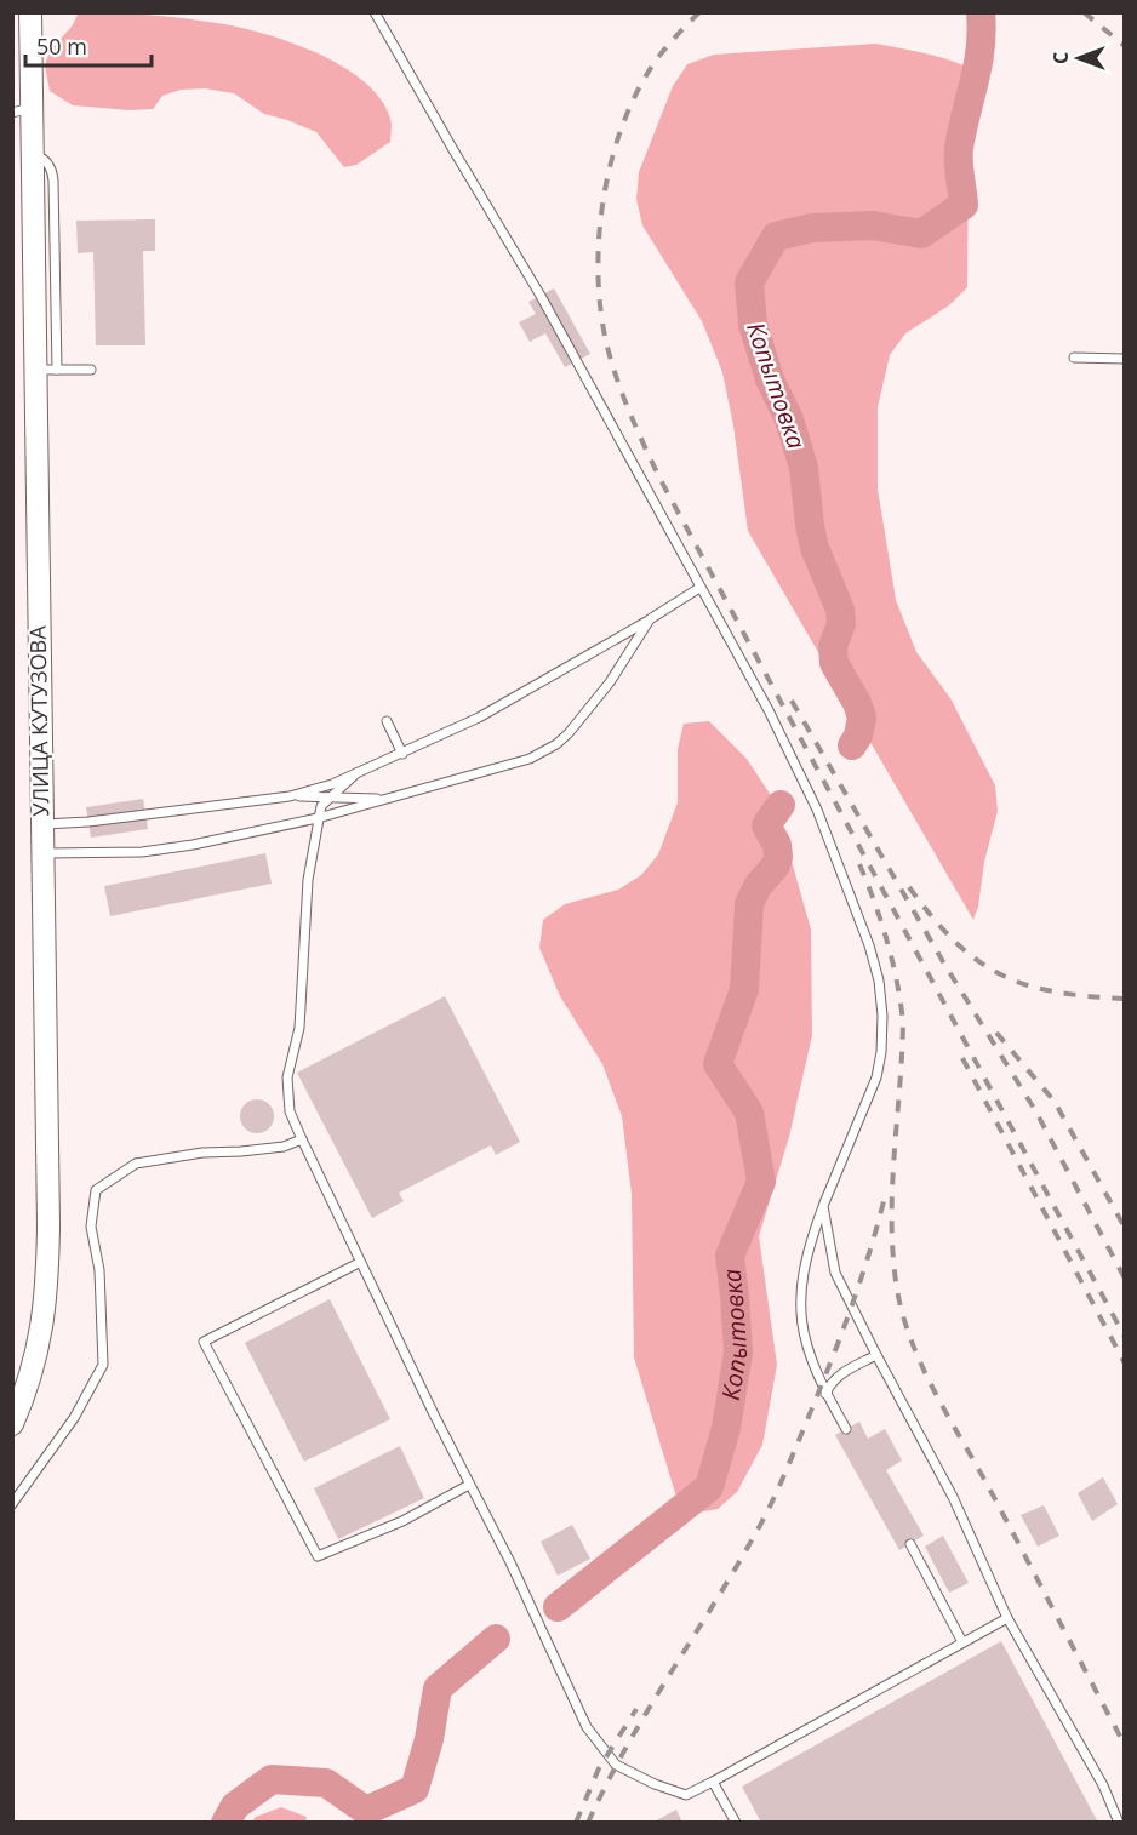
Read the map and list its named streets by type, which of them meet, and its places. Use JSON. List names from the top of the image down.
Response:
{
  "streets": {
    "street": ["УЛИЦА КУТУЗОВА"]
  },
  "water": ["Копытовка"],
  "scale_bar": "50 m",
  "north": "left"
}
